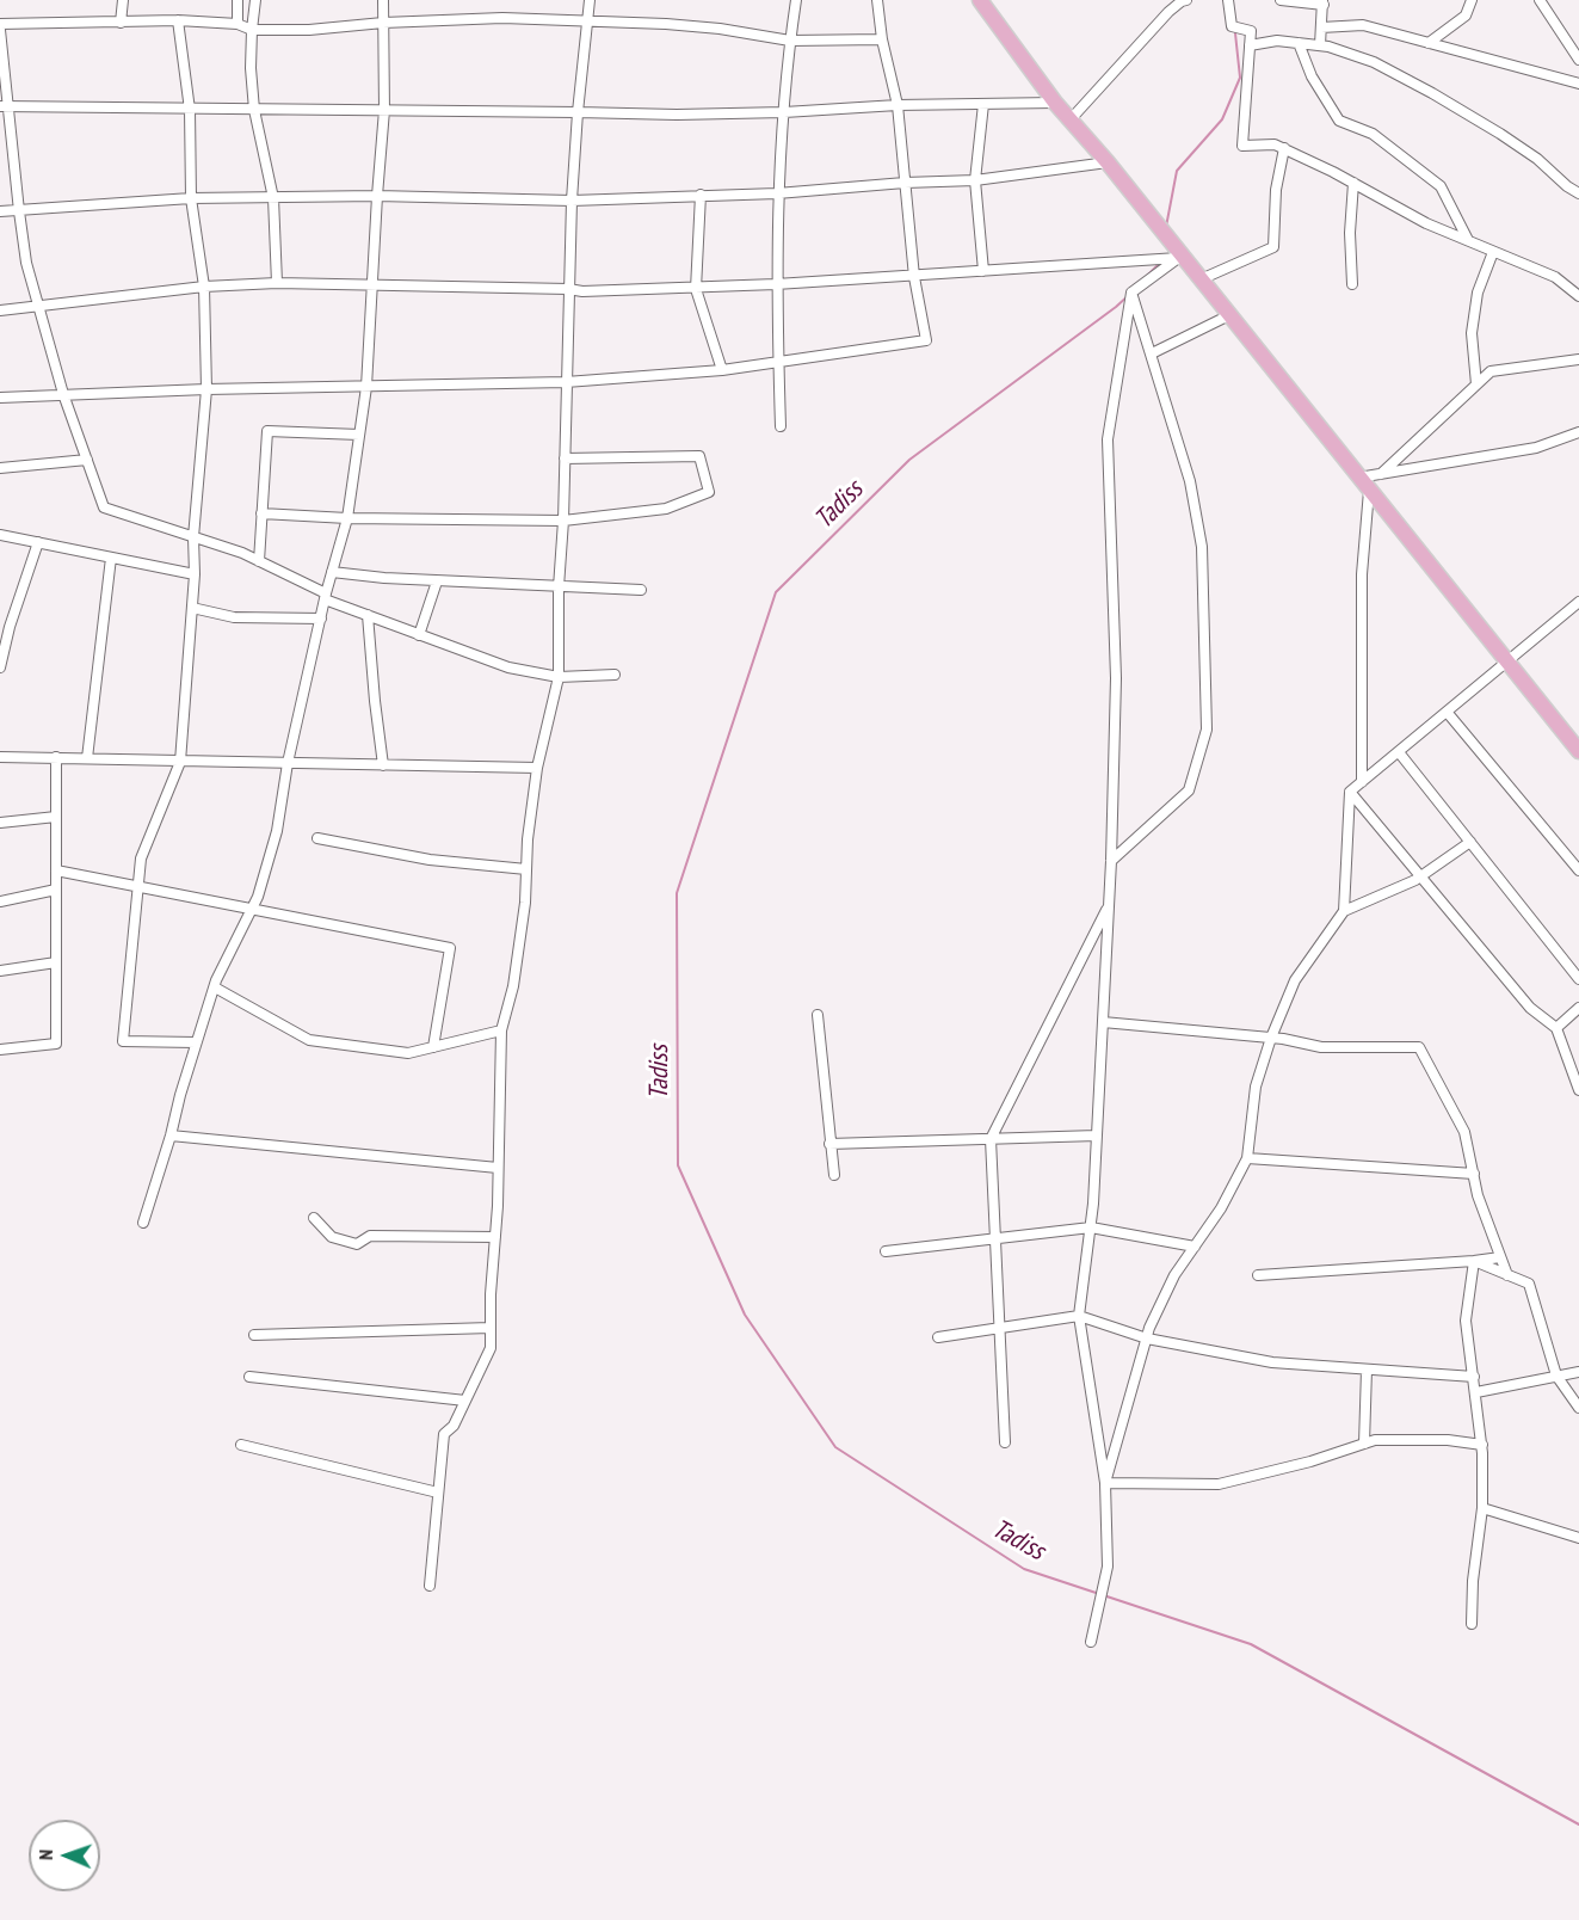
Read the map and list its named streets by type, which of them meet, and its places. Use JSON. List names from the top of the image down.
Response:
{
  "water": ["Tadiss"],
  "north": "left"
}
